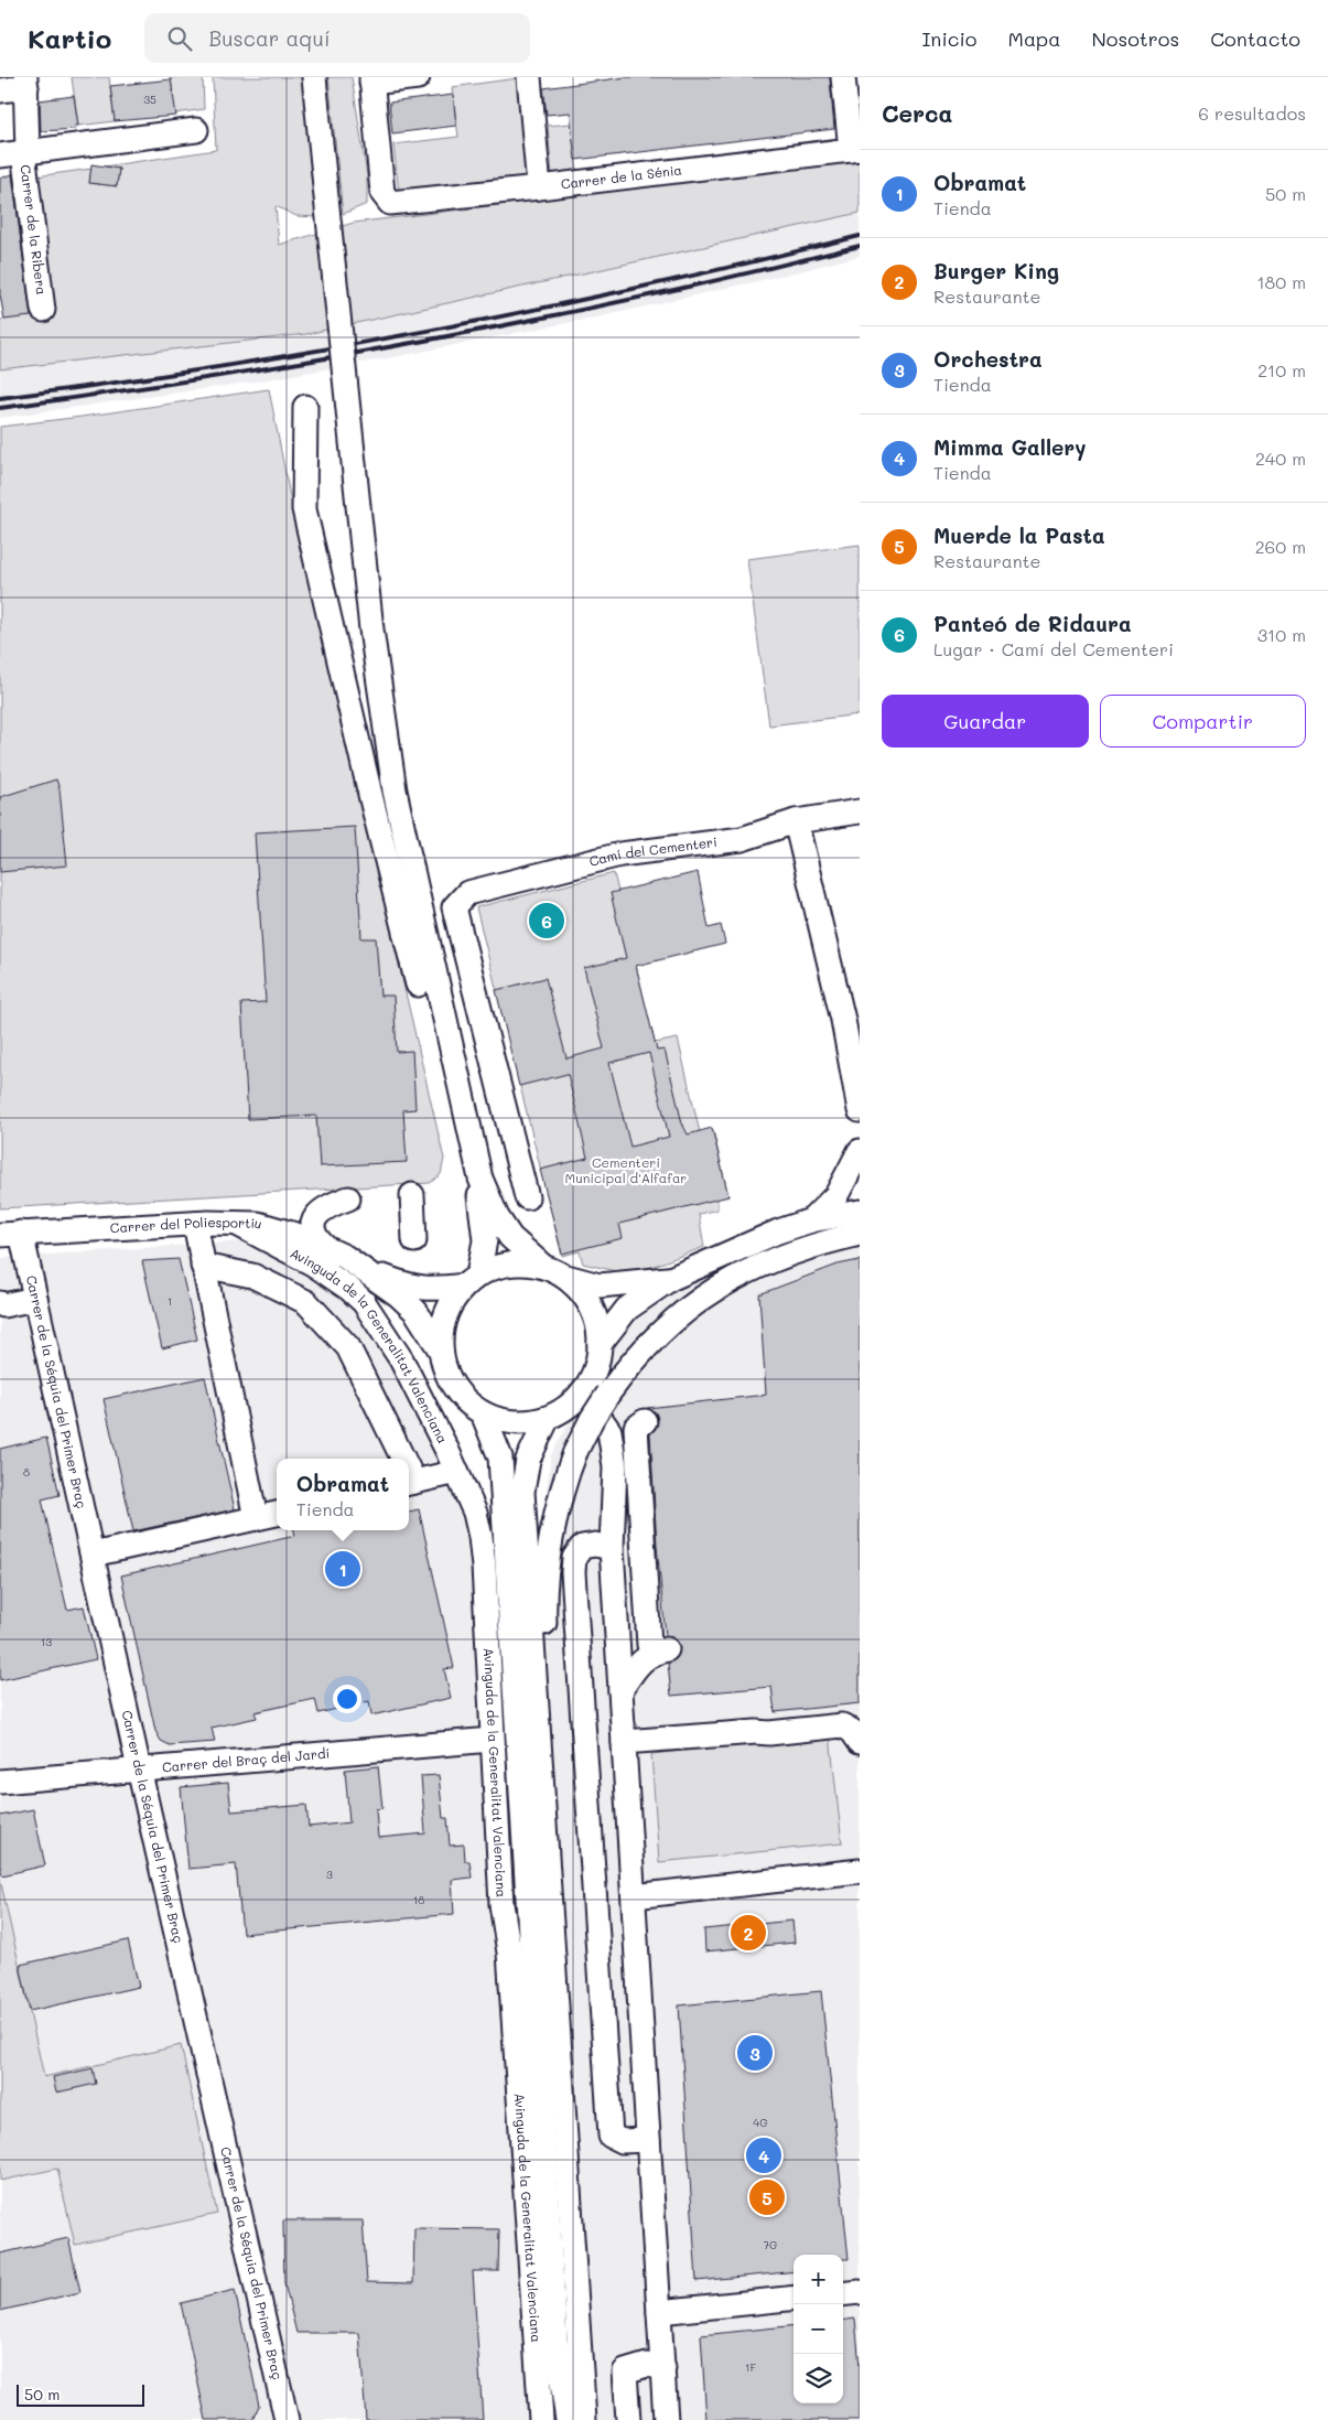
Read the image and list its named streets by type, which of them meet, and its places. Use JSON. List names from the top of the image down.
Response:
{
  "streets": {
    "street": [
      "Carrer de la Sénia",
      "Carrer de la Ribera",
      "Camí del Cementeri",
      "Carrer del Poliesportiu",
      "Avinguda de la Generalitat Valenciana",
      "Carrer de la Séquia del Primer Braç",
      "Carrer del Braç del Jardí"
    ]
  },
  "crossings": [
    ["Carrer del Poliesportiu", "Avinguda de la Generalitat Valenciana"],
    ["Carrer del Poliesportiu", "Carrer de la Séquia del Primer Braç"],
    ["Avinguda de la Generalitat Valenciana", "Carrer del Braç del Jardí"],
    ["Carrer de la Séquia del Primer Braç", "Carrer del Braç del Jardí"]
  ],
  "parks": ["Cementeri Municipal d'Alfafar"],
  "house_numbers": [
    "35",
    "1",
    "8",
    "13",
    "3",
    "18",
    "4G",
    "7G",
    "1F"
  ],
  "scale_bar": "50 m",
  "page": {
    "header": "Kartio",
    "search": "Buscar aquí",
    "nav": [
      "Inicio",
      "Mapa",
      "Nosotros",
      "Contacto"
    ],
    "heading": ["Cerca", "6 resultados"],
    "list": [
      {
        "mark": "1",
        "name": "Obramat",
        "note": "Tienda",
        "value": "50 m"
      },
      {
        "mark": "2",
        "name": "Burger King",
        "note": "Restaurante",
        "value": "180 m"
      },
      {
        "mark": "3",
        "name": "Orchestra",
        "note": "Tienda",
        "value": "210 m"
      },
      {
        "mark": "4",
        "name": "Mimma Gallery",
        "note": "Tienda",
        "value": "240 m"
      },
      {
        "mark": "5",
        "name": "Muerde la Pasta",
        "note": "Restaurante",
        "value": "260 m"
      },
      {
        "mark": "6",
        "name": "Panteó de Ridaura",
        "note": "Lugar · Camí del Cementeri",
        "value": "310 m"
      }
    ],
    "buttons": ["Guardar", "Compartir"],
    "pins": [
      "6",
      "1",
      "2",
      "3",
      "4",
      "5"
    ],
    "popup": ["Obramat", "Tienda"],
    "map_buttons": ["+", "−"],
    "scale": "50 m"
  }
}
